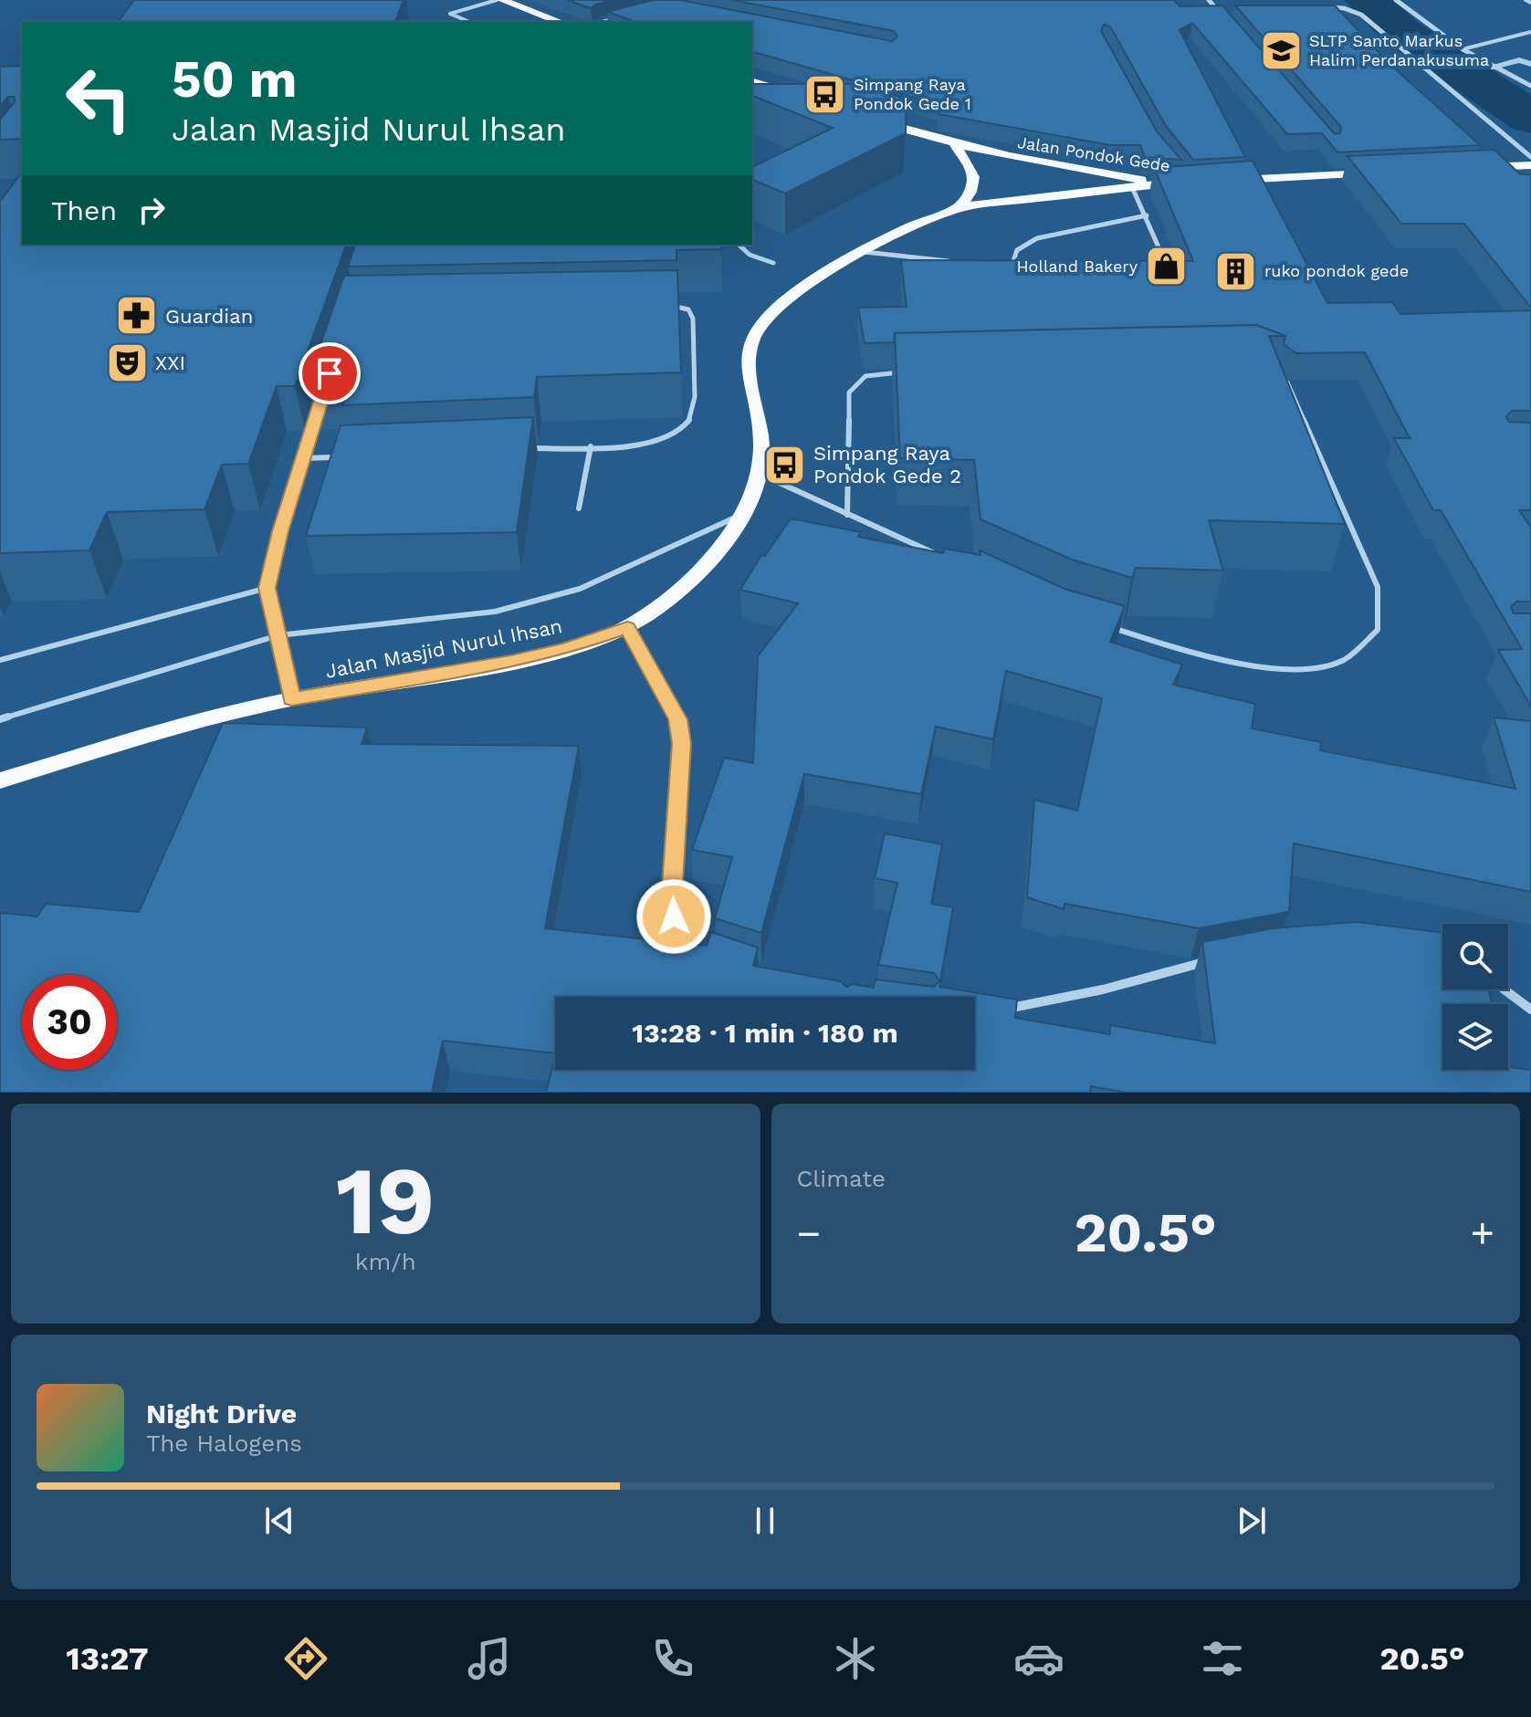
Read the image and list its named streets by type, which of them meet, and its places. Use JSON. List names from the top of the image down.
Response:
{
  "streets": {
    "main road": ["Jalan Pondok Gede", "Jalan Masjid Nurul Ihsan"]
  },
  "crossings": [
    ["Jalan Pondok Gede", "Jalan Masjid Nurul Ihsan"]
  ],
  "places": {
    "school or university": ["SLTP Santo Markus Halim Perdanakusuma"],
    "bus stop": ["Simpang Raya Pondok Gede 1", "Simpang Raya Pondok Gede 2"],
    "shop": ["Holland Bakery"],
    "building": ["ruko pondok gede"],
    "pharmacy": ["Guardian"],
    "theatre": ["XXI"]
  },
  "page": {
    "turn": ["50 m", "Jalan Masjid Nurul Ihsan"],
    "then": "Then",
    "limit": "30",
    "trip": "13:28 · 1 min · 180 m",
    "tile": [
      ["19", "km/h"],
      "Climate"
    ],
    "heat": ["−", "20.5°", "+"],
    "song": ["Night Drive", "The Halogens"],
    "tabs": ["13:27", "20.5°"]
  }
}
